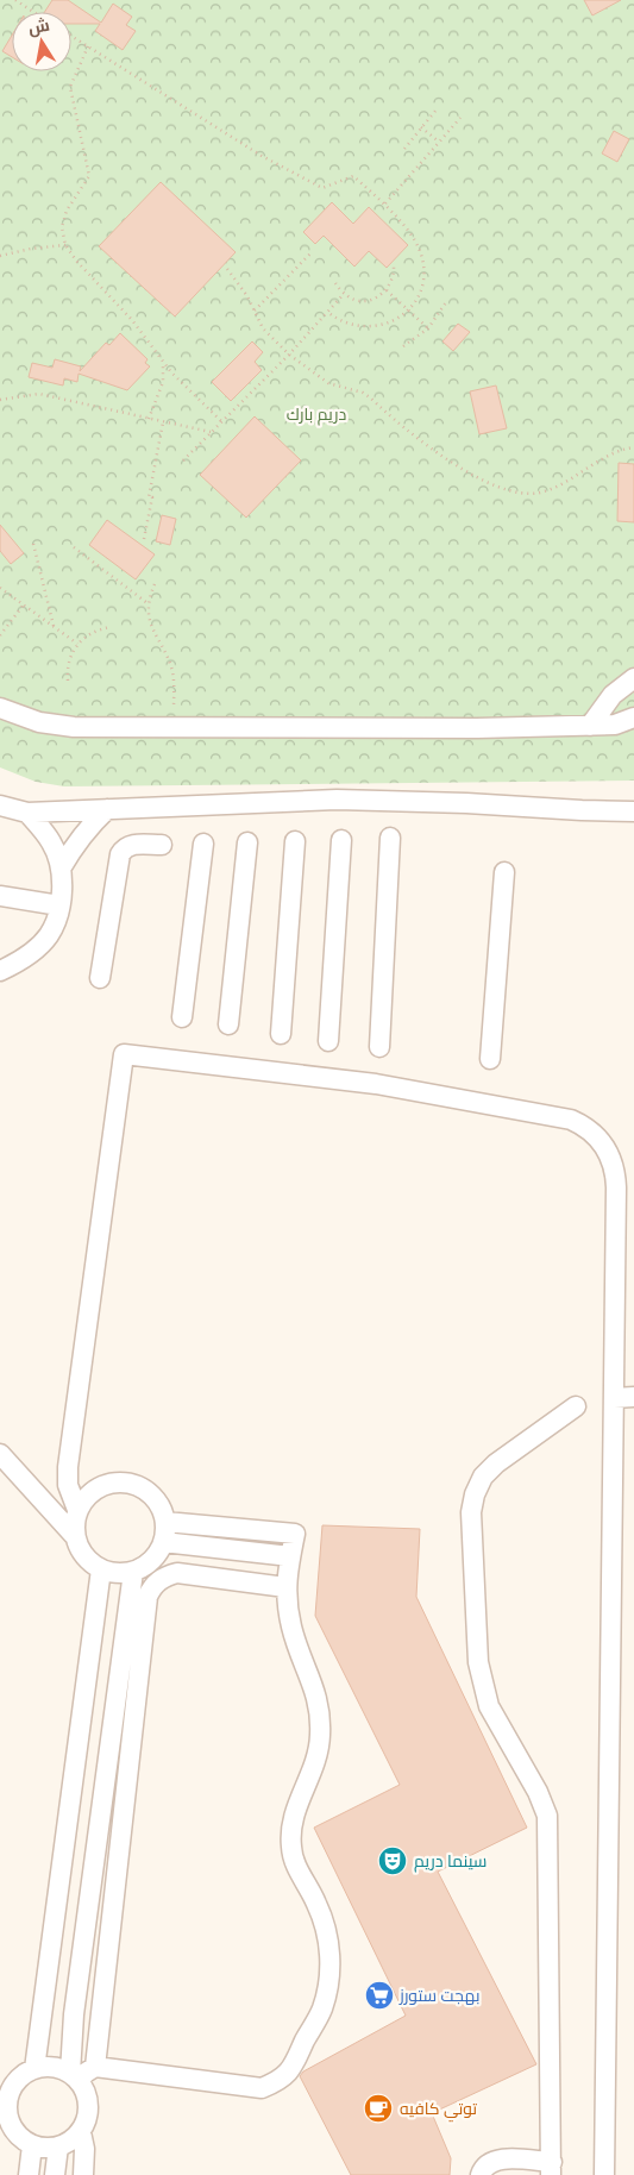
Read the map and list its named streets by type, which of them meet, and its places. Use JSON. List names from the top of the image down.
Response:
{
  "parks": ["دريم بارك"],
  "places": {
    "theatre": ["سينما دريم"],
    "supermarket": ["بهجت ستورز"],
    "cafe": ["توتي كافيه"]
  },
  "north": "top"
}
